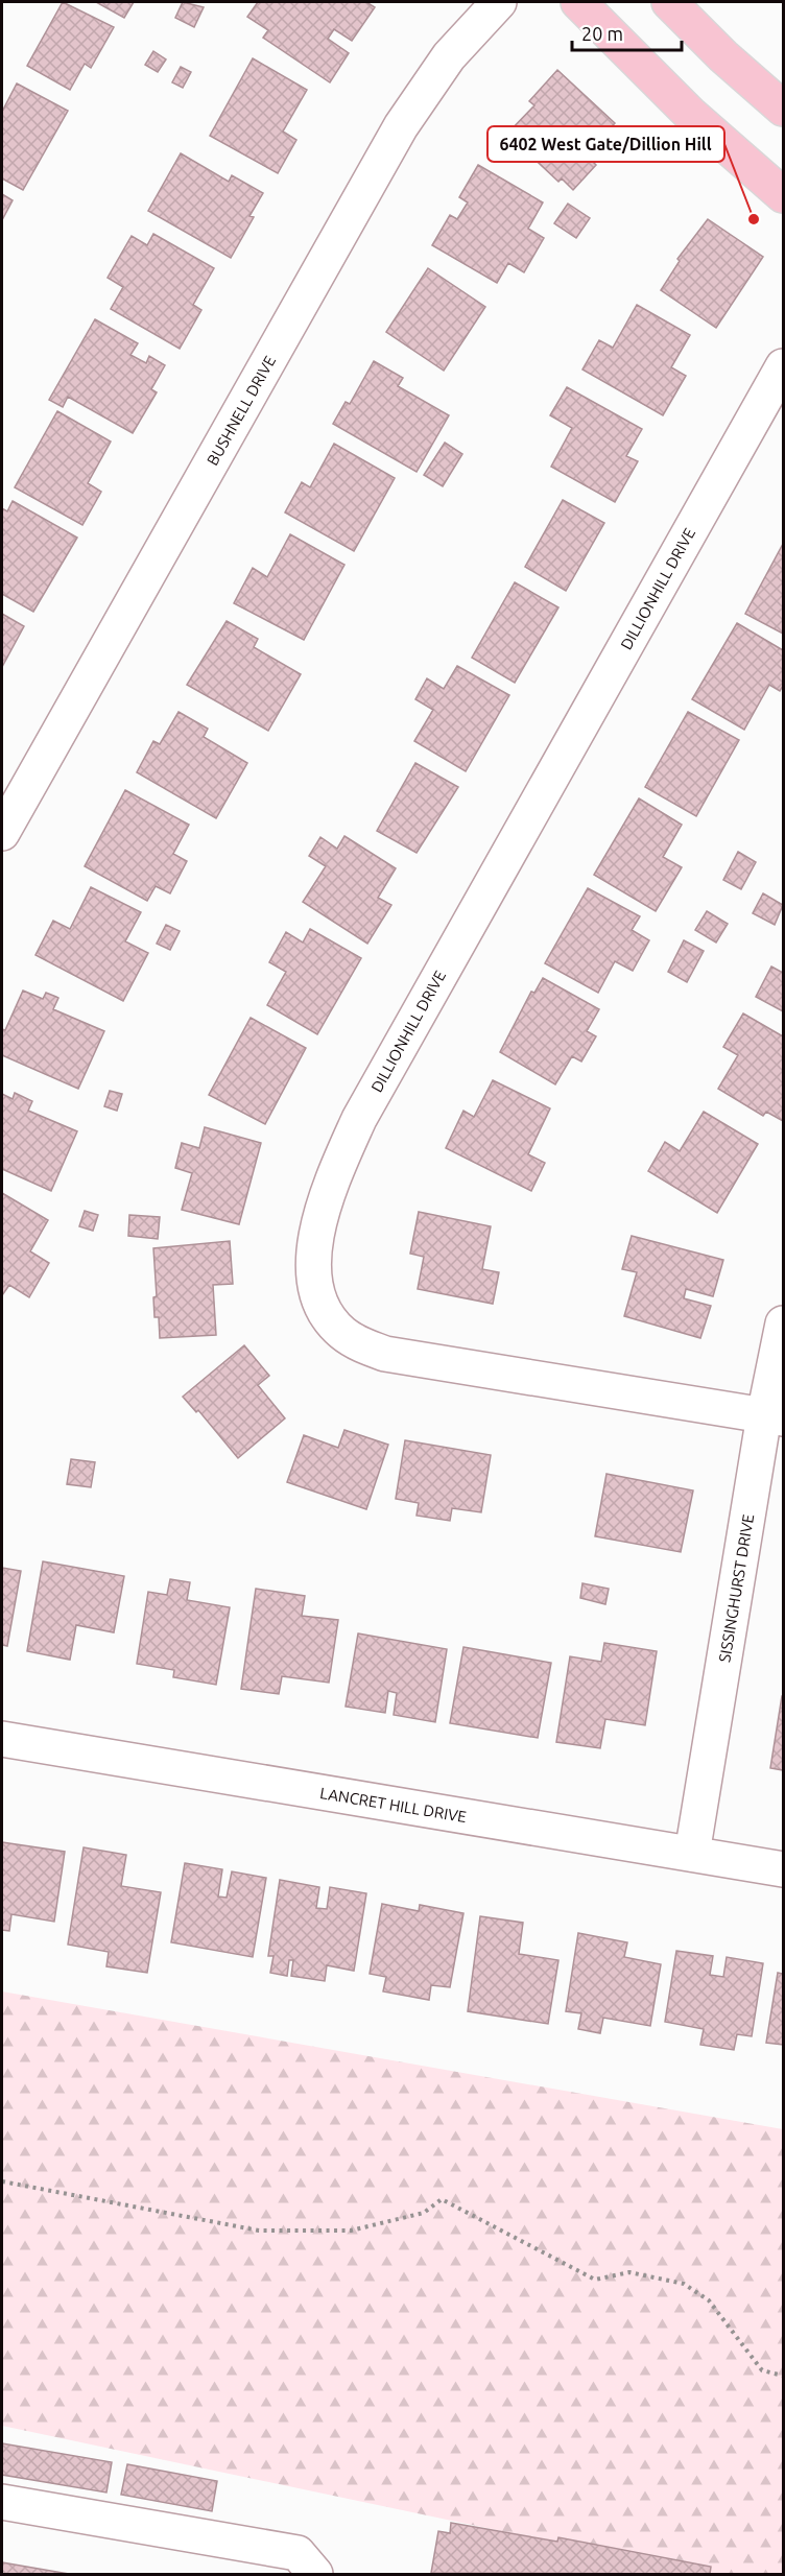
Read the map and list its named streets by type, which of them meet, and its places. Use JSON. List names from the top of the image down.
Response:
{
  "streets": {
    "street": [
      "BUSHNELL DRIVE",
      "DILLIONHILL DRIVE",
      "SISSINGHURST DRIVE",
      "LANCRET HILL DRIVE"
    ]
  },
  "crossings": [
    ["DILLIONHILL DRIVE", "SISSINGHURST DRIVE"],
    ["SISSINGHURST DRIVE", "LANCRET HILL DRIVE"]
  ],
  "places": ["6402 West Gate/Dillion Hill"],
  "scale_bar": "20 m"
}
